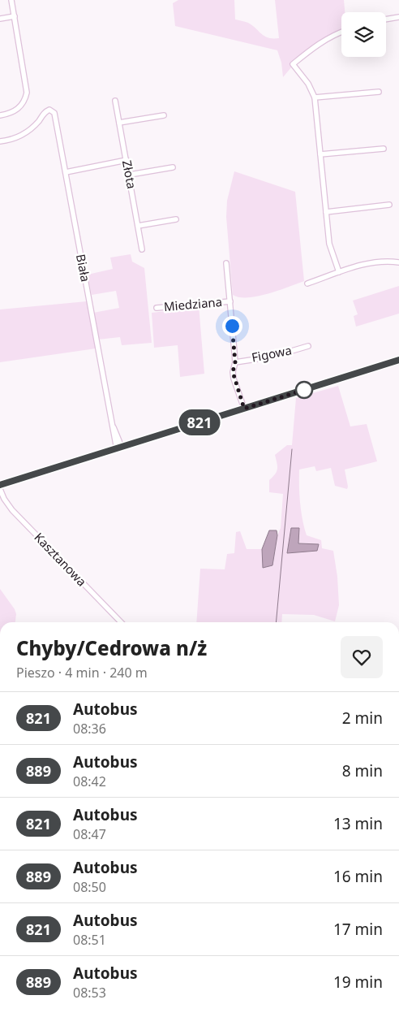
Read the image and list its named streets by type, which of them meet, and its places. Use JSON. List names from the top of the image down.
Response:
{
  "streets": {
    "street": [
      "Złota",
      "Biała",
      "Miedziana",
      "Figowa",
      "Kasztanowa"
    ]
  },
  "lines": ["bus line 821"],
  "page": {
    "on_map": "821",
    "heading": ["Chyby/Cedrowa n/ż", "Pieszo · 4 min · 240 m"],
    "list": [
      {
        "mark": "821",
        "name": "Autobus",
        "note": "08:36",
        "value": "2 min"
      },
      {
        "mark": "889",
        "name": "Autobus",
        "note": "08:42",
        "value": "8 min"
      },
      {
        "mark": "821",
        "name": "Autobus",
        "note": "08:47",
        "value": "13 min"
      },
      {
        "mark": "889",
        "name": "Autobus",
        "note": "08:50",
        "value": "16 min"
      },
      {
        "mark": "821",
        "name": "Autobus",
        "note": "08:51",
        "value": "17 min"
      },
      {
        "mark": "889",
        "name": "Autobus",
        "note": "08:53",
        "value": "19 min"
      }
    ]
  }
}
